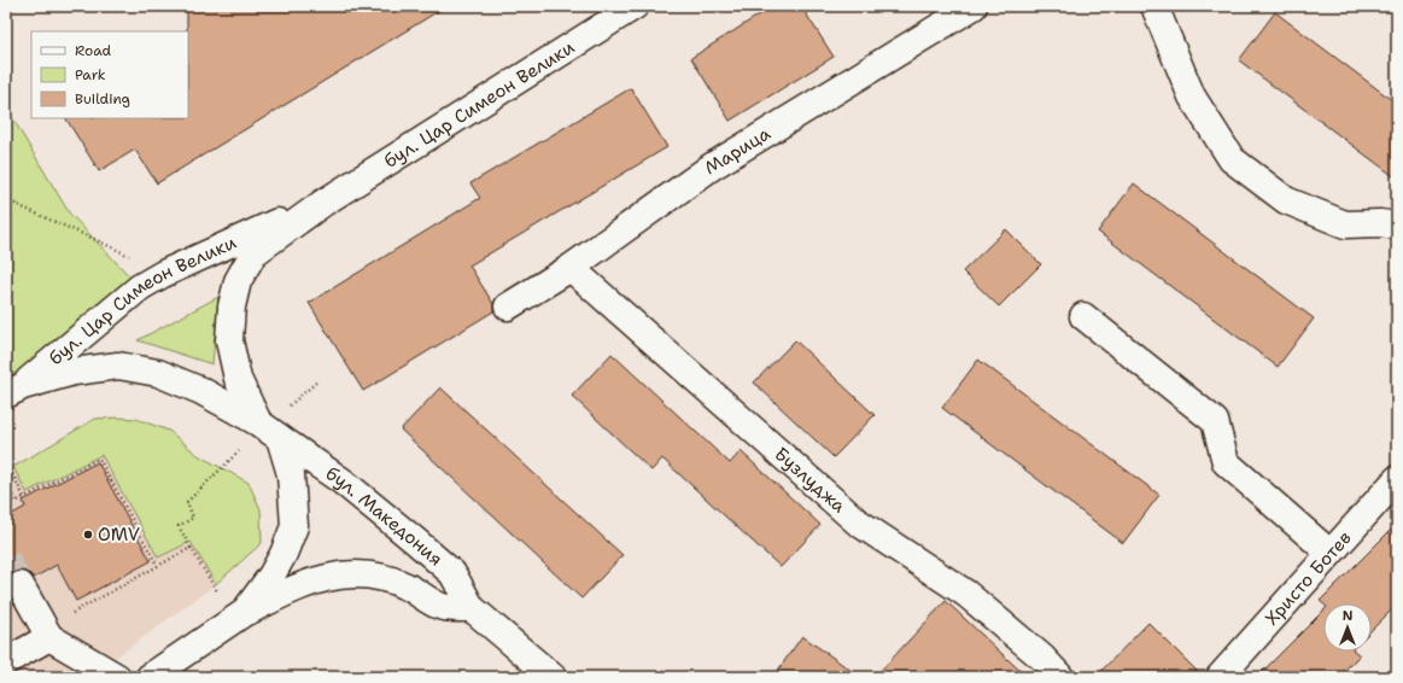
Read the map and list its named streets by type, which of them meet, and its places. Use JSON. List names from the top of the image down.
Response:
{
  "streets": {
    "street": [
      "бул. Цар Симеон Велики",
      "Марица",
      "Бузлуджа",
      "бул. Македония",
      "Христо Ботев"
    ]
  },
  "crossings": [
    ["бул. Цар Симеон Велики", "бул. Македония"],
    ["Марица", "Бузлуджа"]
  ],
  "places": ["OMV"],
  "legend": ["Road", "Park", "Building"],
  "north": "top"
}
